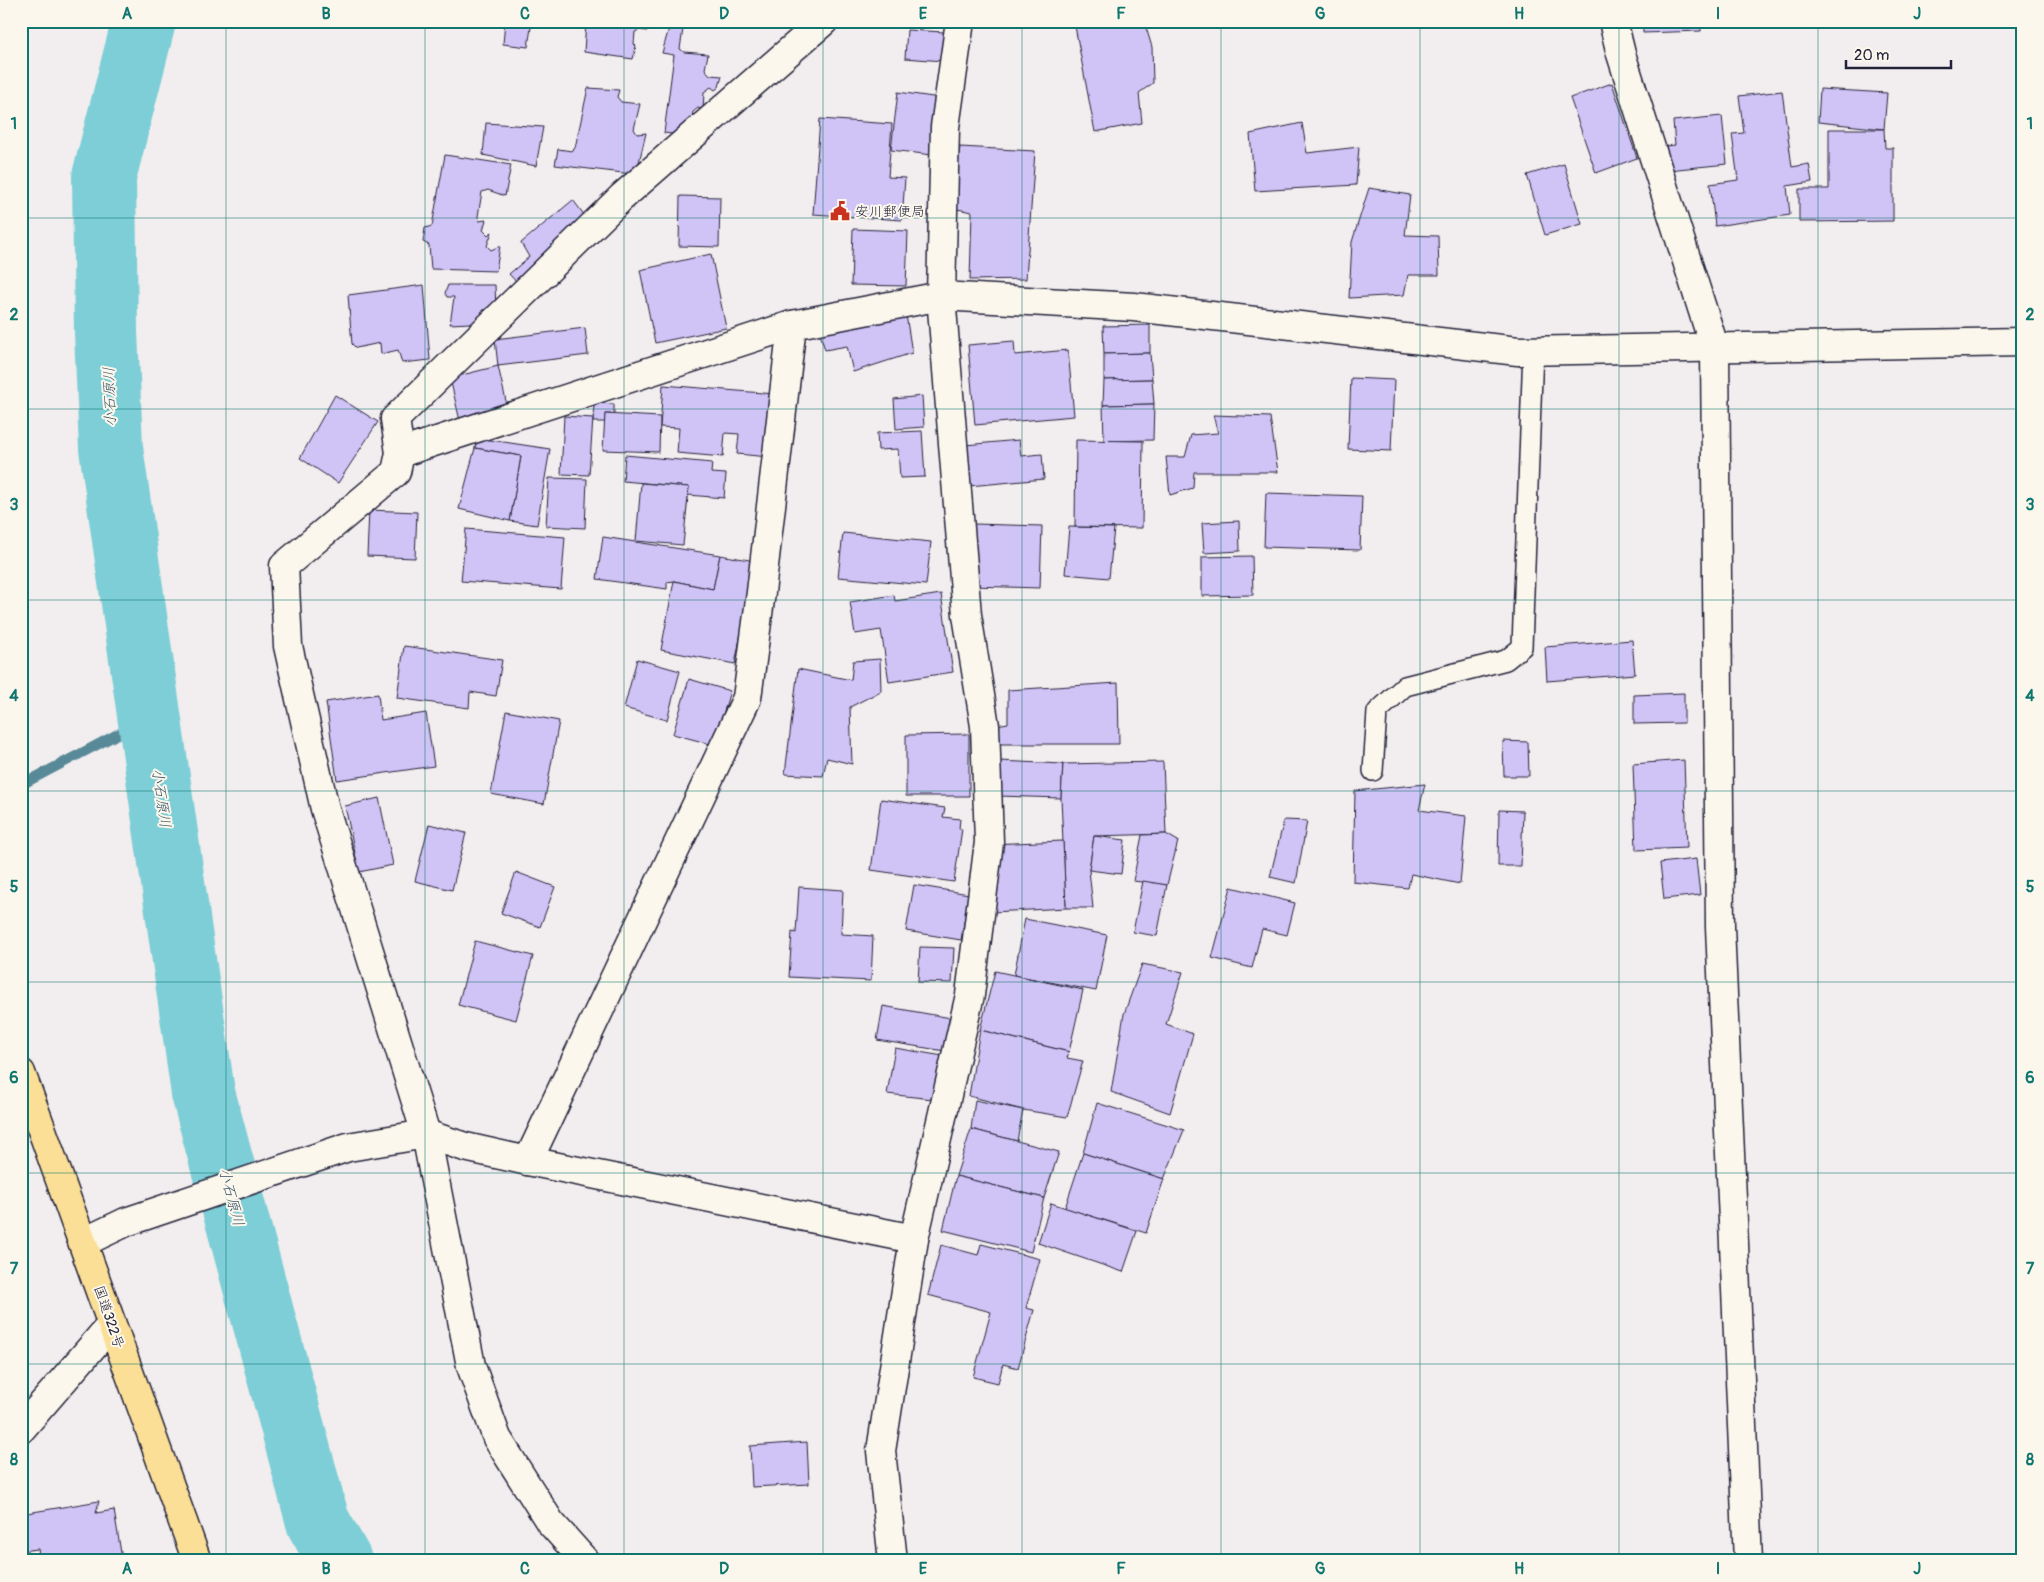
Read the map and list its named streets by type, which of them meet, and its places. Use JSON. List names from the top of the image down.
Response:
{
  "streets": {
    "highway": ["国道322号"]
  },
  "water": ["小石原川"],
  "places": {
    "public building": ["安川郵便局"]
  },
  "scale_bar": "20 m",
  "grid": {
    "columns": [
      "A",
      "B",
      "C",
      "D",
      "E",
      "F",
      "G",
      "H",
      "I",
      "J"
    ],
    "rows": [
      "1",
      "2",
      "3",
      "4",
      "5",
      "6",
      "7",
      "8"
    ]
  }
}
